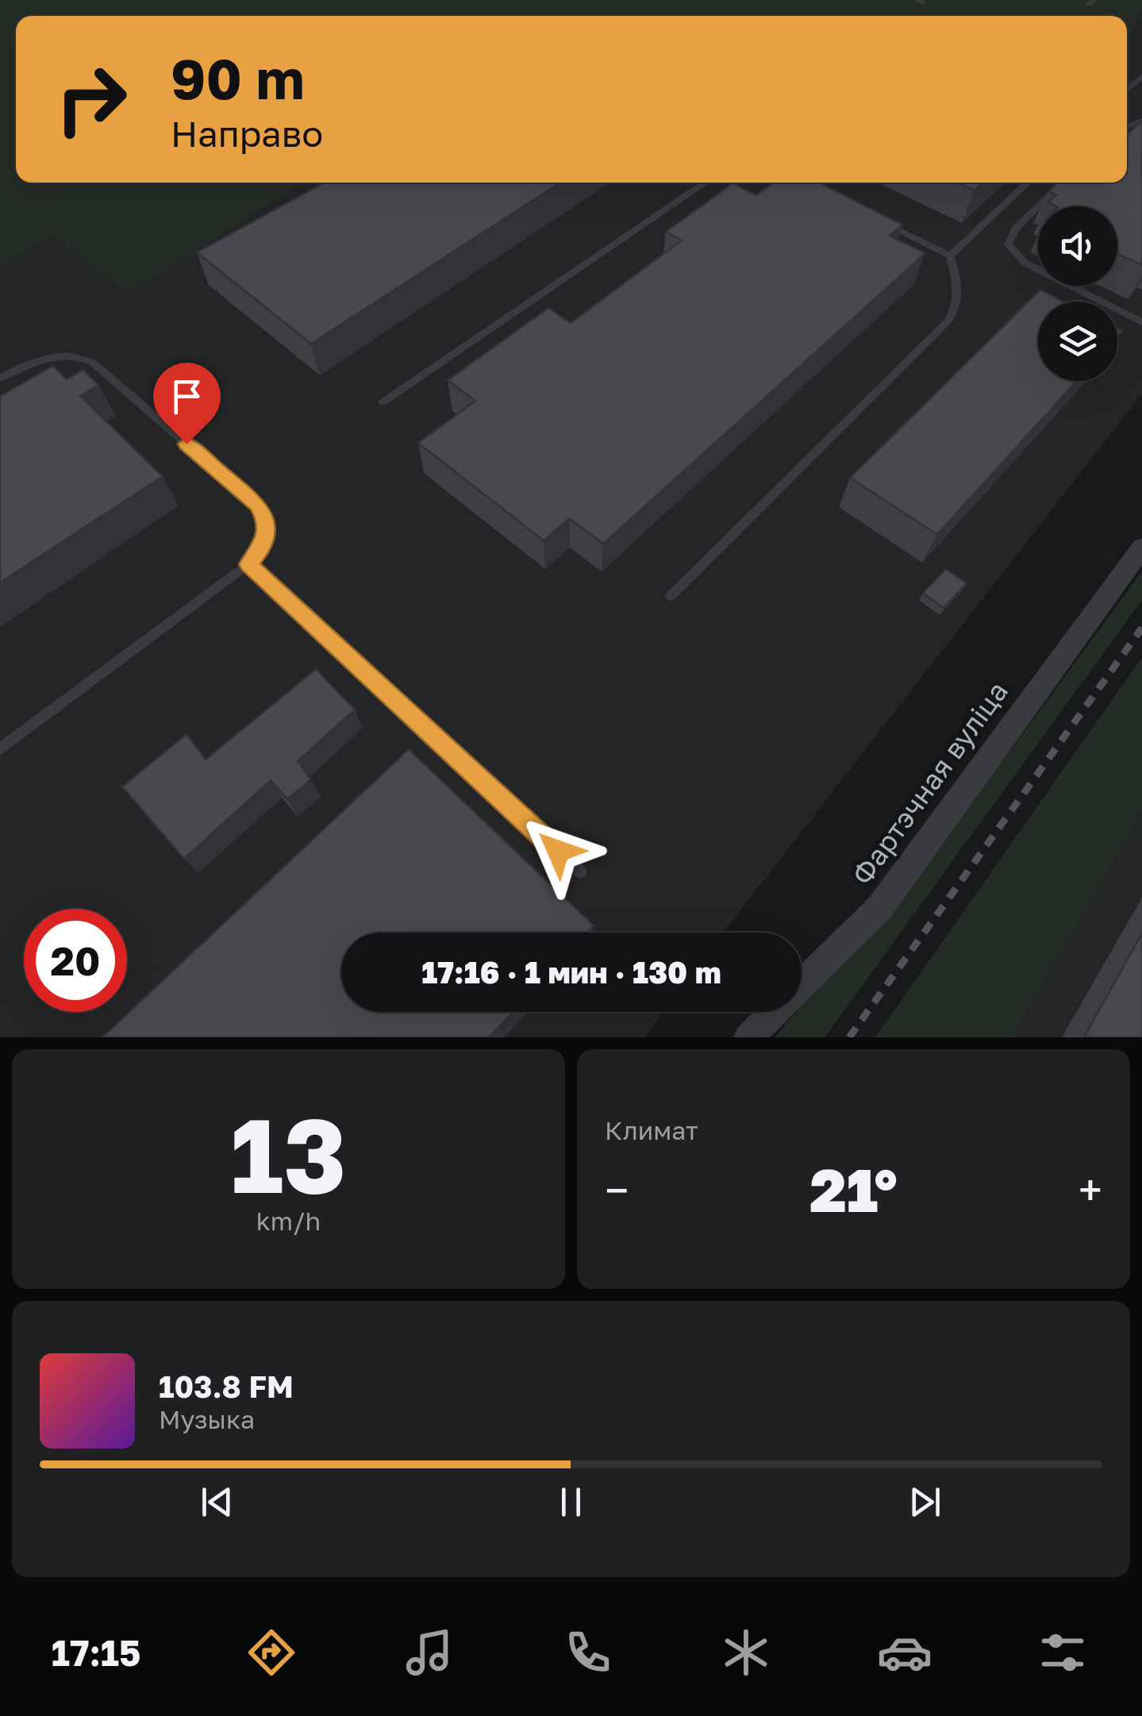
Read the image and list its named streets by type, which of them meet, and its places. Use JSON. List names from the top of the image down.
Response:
{
  "streets": {
    "street": ["Фартэчная вуліца"]
  },
  "page": {
    "turn": ["90 m", "Направо"],
    "limit": "20",
    "trip": "17:16 · 1 мин · 130 m",
    "tile": [
      ["13", "km/h"],
      "Климат"
    ],
    "heat": ["−", "21°", "+"],
    "song": ["103.8 FM", "Музыка"],
    "tabs": "17:15"
  }
}
